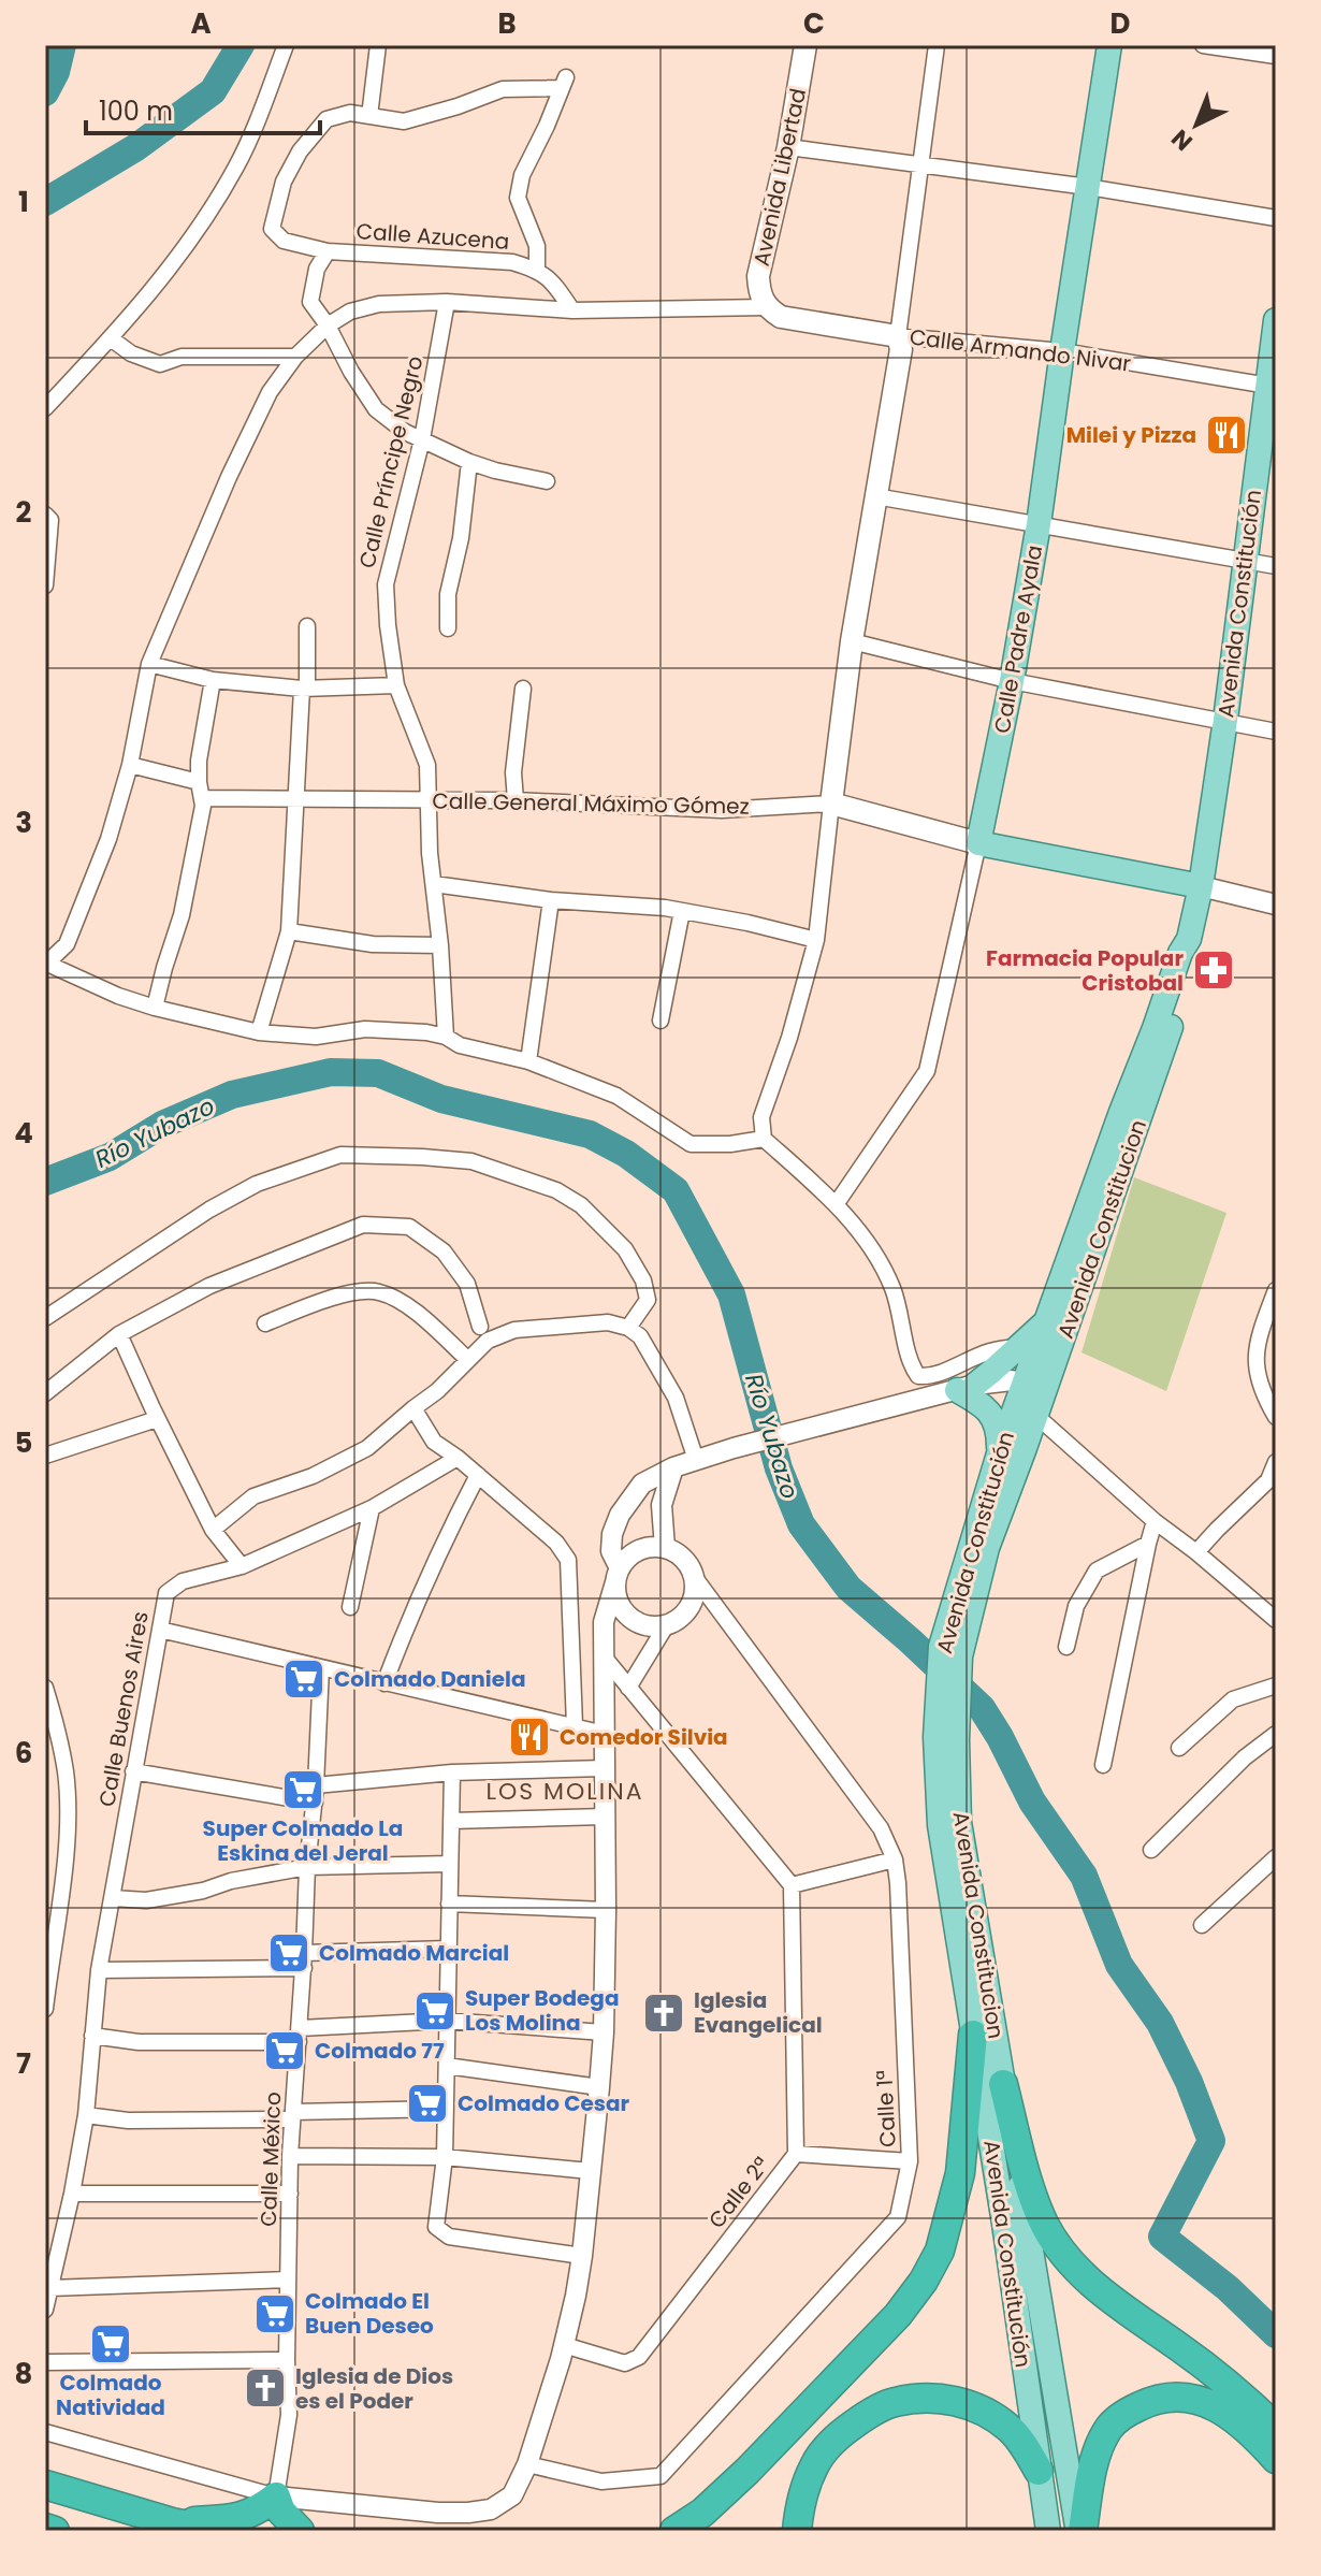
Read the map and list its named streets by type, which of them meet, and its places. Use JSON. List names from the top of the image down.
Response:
{
  "streets": {
    "main road": [
      "Avenida Libertad",
      "Calle Armando Nivar",
      "Avenida Constitución",
      "Calle Padre Ayala",
      "Calle General Máximo Gómez",
      "Avenida Constitucion"
    ],
    "street": [
      "Calle Azucena",
      "Calle Príncipe Negro",
      "Calle Buenos Aires",
      "Calle 1ª",
      "Calle México",
      "Calle 2ª"
    ]
  },
  "crossings": [
    ["Avenida Libertad", "Calle Armando Nivar"],
    ["Calle Azucena", "Calle Príncipe Negro"],
    ["Calle Armando Nivar", "Avenida Constitución"],
    ["Calle Armando Nivar", "Calle Padre Ayala"],
    ["Calle Príncipe Negro", "Calle General Máximo Gómez"],
    ["Avenida Constitución", "Calle General Máximo Gómez"],
    ["Avenida Constitución", "Avenida Constitucion"],
    ["Calle Padre Ayala", "Calle General Máximo Gómez"]
  ],
  "districts": ["LOS MOLINA"],
  "water": ["Río Yubazo"],
  "places": {
    "restaurant": ["Milei y Pizza", "Comedor Silvia"],
    "pharmacy": ["Farmacia Popular Cristobal"],
    "supermarket": [
      "Colmado Daniela",
      "Super Colmado La Eskina del Jeral",
      "Colmado Marcial",
      "Super Bodega Los Molina",
      "Colmado 77",
      "Colmado Cesar",
      "Colmado El Buen Deseo",
      "Colmado Natividad"
    ],
    "church": ["Iglesia Evangelical", "Iglesia de Dios es el Poder"]
  },
  "scale_bar": "100 m",
  "north": "bottom left",
  "grid": {
    "columns": [
      "A",
      "B",
      "C",
      "D"
    ],
    "rows": [
      "1",
      "2",
      "3",
      "4",
      "5",
      "6",
      "7",
      "8"
    ]
  }
}
